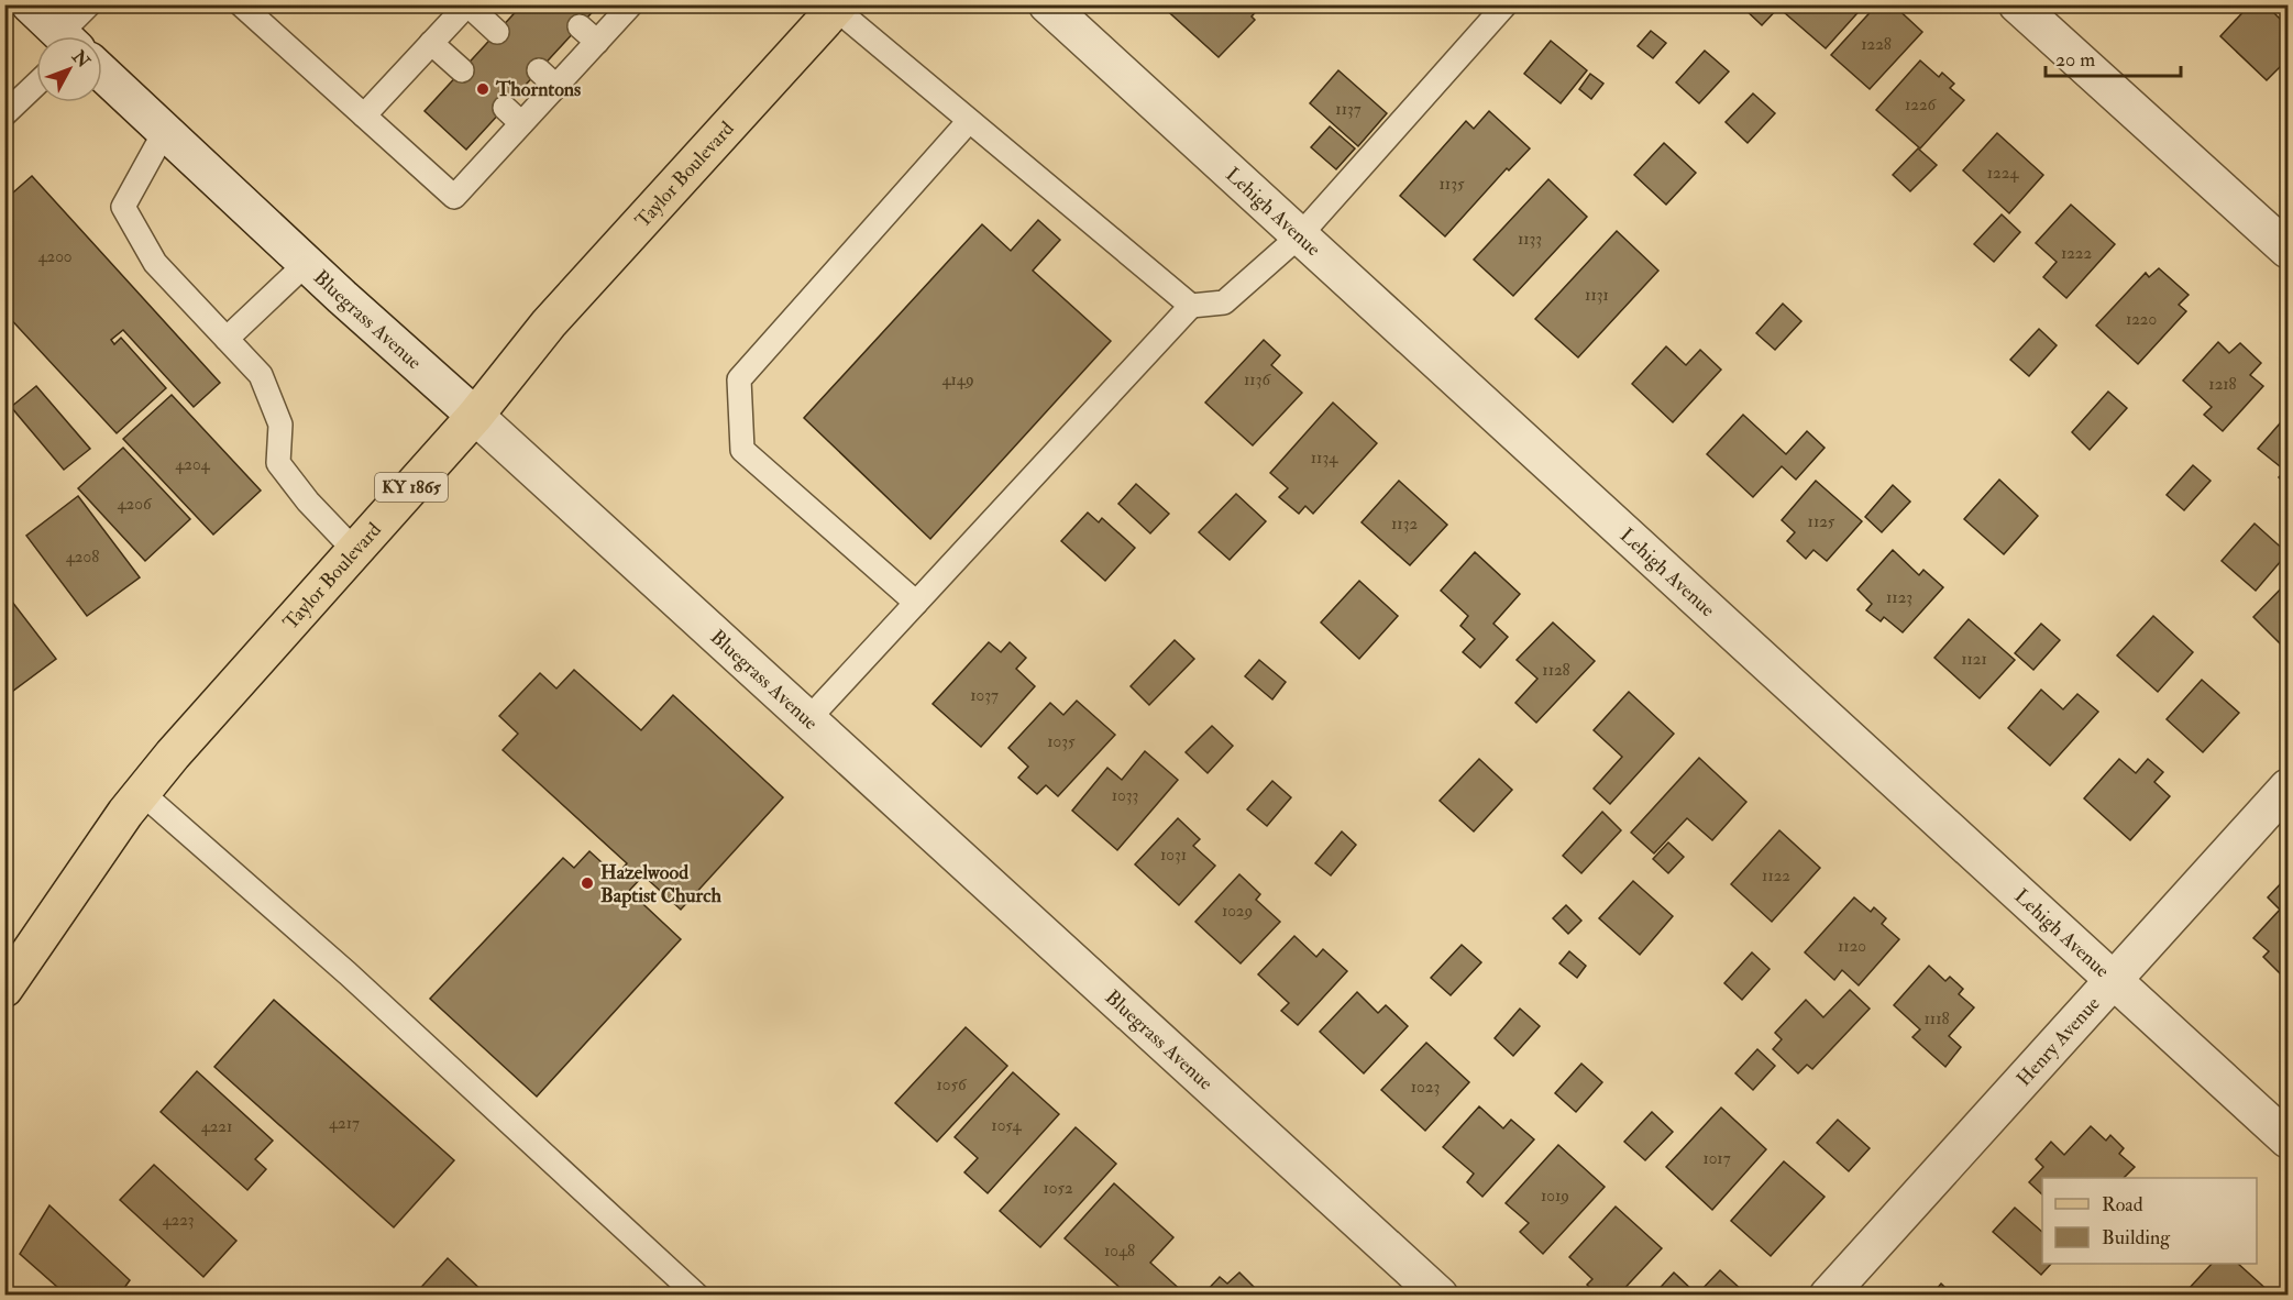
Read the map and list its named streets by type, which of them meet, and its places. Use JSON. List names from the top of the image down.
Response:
{
  "streets": {
    "main road": ["Taylor Boulevard", "KY 1865"],
    "street": ["Lehigh Avenue", "Bluegrass Avenue", "Henry Avenue"]
  },
  "crossings": [
    ["Taylor Boulevard", "Bluegrass Avenue"],
    ["Lehigh Avenue", "Henry Avenue"]
  ],
  "places": ["Thorntons", "Hazelwood Baptist Church"],
  "house_numbers": [
    "1228",
    "1226",
    "1137",
    "1224",
    "1135",
    "1133",
    "1222",
    "4200",
    "1131",
    "1220",
    "4149",
    "1136",
    "1218",
    "1134",
    "4204",
    "4206",
    "1125",
    "1132",
    "4208",
    "1123",
    "1121",
    "1128",
    "1037",
    "1035",
    "1033",
    "1031",
    "1122",
    "1029",
    "1120",
    "1118",
    "1056",
    "1023",
    "4217",
    "1054",
    "4221",
    "1017",
    "1052",
    "1019",
    "4223",
    "1048"
  ],
  "legend": ["Road", "Building"],
  "scale_bar": "20 m",
  "north": "top right"
}
